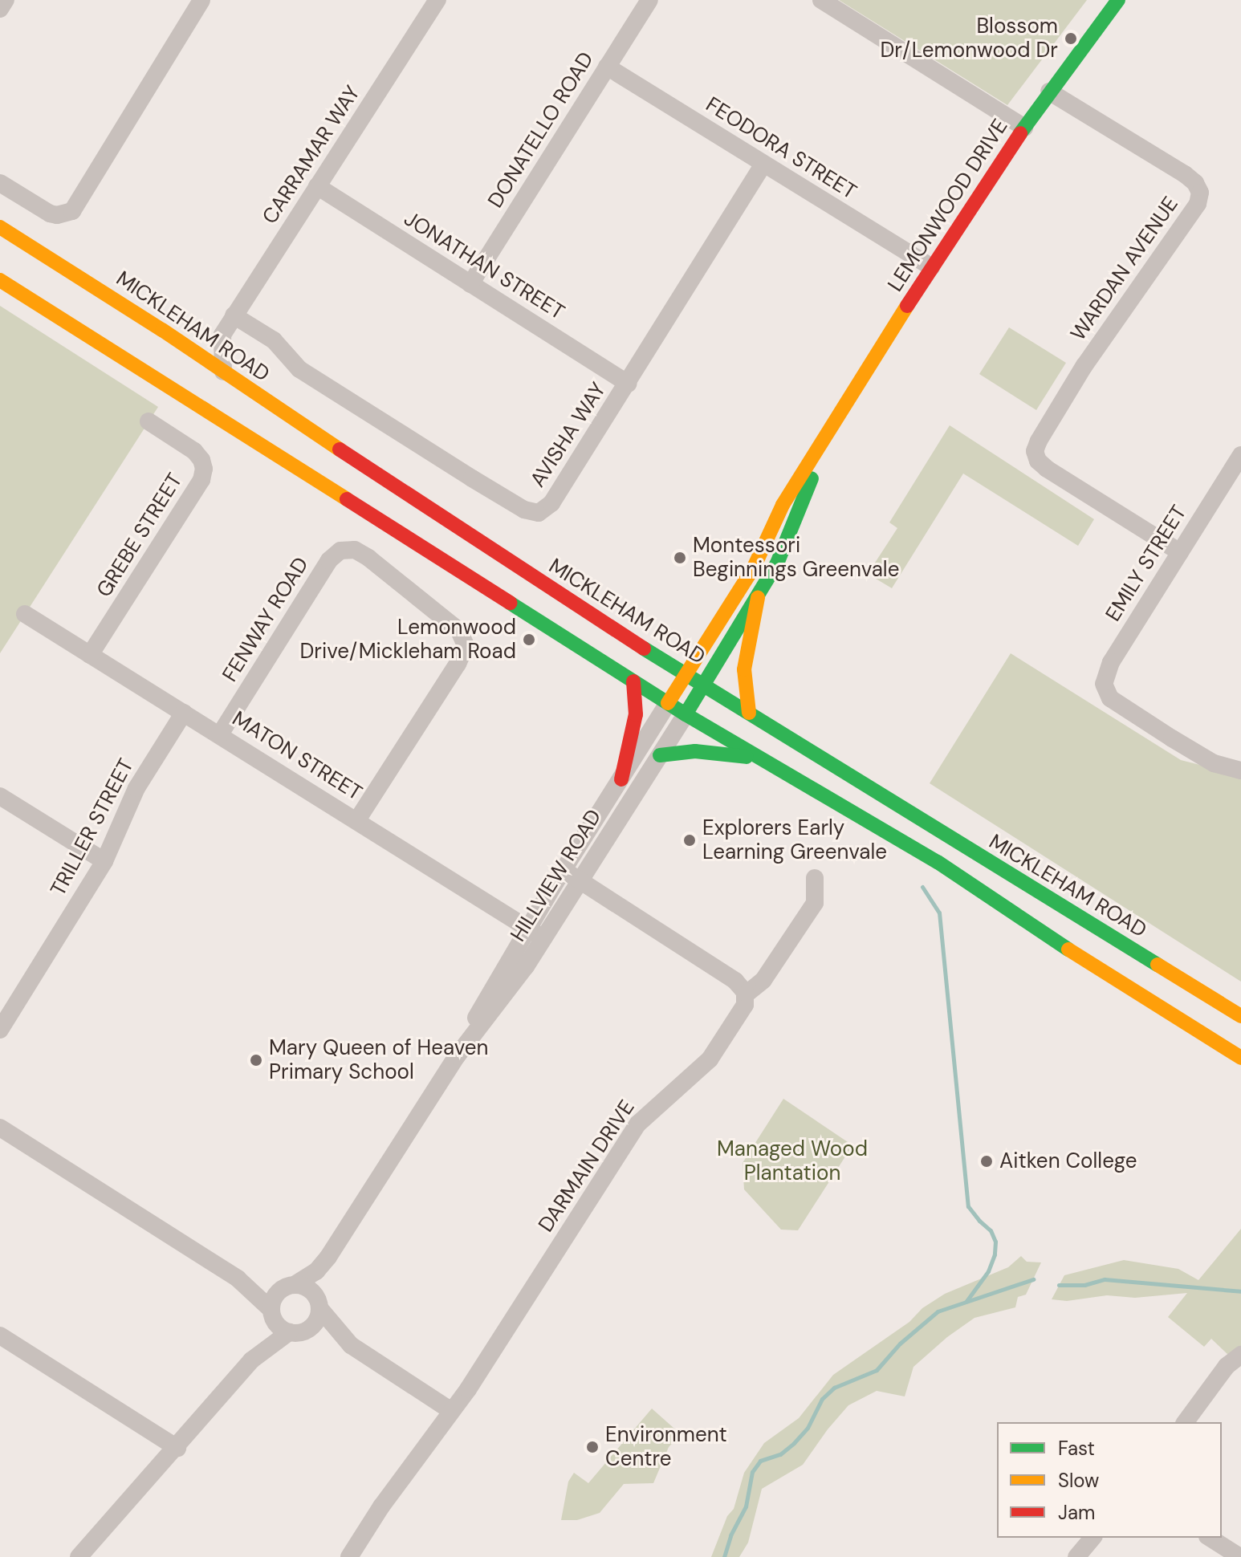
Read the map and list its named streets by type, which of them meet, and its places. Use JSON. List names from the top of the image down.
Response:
{
  "streets": {
    "main road": ["LEMONWOOD DRIVE", "MICKLEHAM ROAD"],
    "street": [
      "DONATELLO ROAD",
      "FEODORA STREET",
      "CARRAMAR WAY",
      "JONATHAN STREET",
      "WARDAN AVENUE",
      "AVISHA WAY",
      "GREBE STREET",
      "EMILY STREET",
      "FENWAY ROAD",
      "MATON STREET",
      "TRILLER STREET",
      "HILLVIEW ROAD",
      "DARMAIN DRIVE"
    ]
  },
  "crossings": [
    ["DONATELLO ROAD", "FEODORA STREET"],
    ["DONATELLO ROAD", "JONATHAN STREET"],
    ["FEODORA STREET", "LEMONWOOD DRIVE"],
    ["FEODORA STREET", "AVISHA WAY"],
    ["CARRAMAR WAY", "JONATHAN STREET"],
    ["CARRAMAR WAY", "AVISHA WAY"],
    ["LEMONWOOD DRIVE", "WARDAN AVENUE"],
    ["LEMONWOOD DRIVE", "MICKLEHAM ROAD"],
    ["LEMONWOOD DRIVE", "HILLVIEW ROAD"],
    ["JONATHAN STREET", "AVISHA WAY"],
    ["WARDAN AVENUE", "EMILY STREET"],
    ["GREBE STREET", "MATON STREET"],
    ["FENWAY ROAD", "MATON STREET"],
    ["MATON STREET", "TRILLER STREET"],
    ["MATON STREET", "HILLVIEW ROAD"]
  ],
  "parks": ["Managed Wood Plantation"],
  "places": [
    "Blossom Dr/Lemonwood Dr",
    "Montessori Beginnings Greenvale",
    "Lemonwood Drive/Mickleham Road",
    "Explorers Early Learning Greenvale",
    "Mary Queen of Heaven Primary School",
    "Aitken College",
    "Environment Centre"
  ],
  "legend": ["Fast", "Slow", "Jam"]
}
